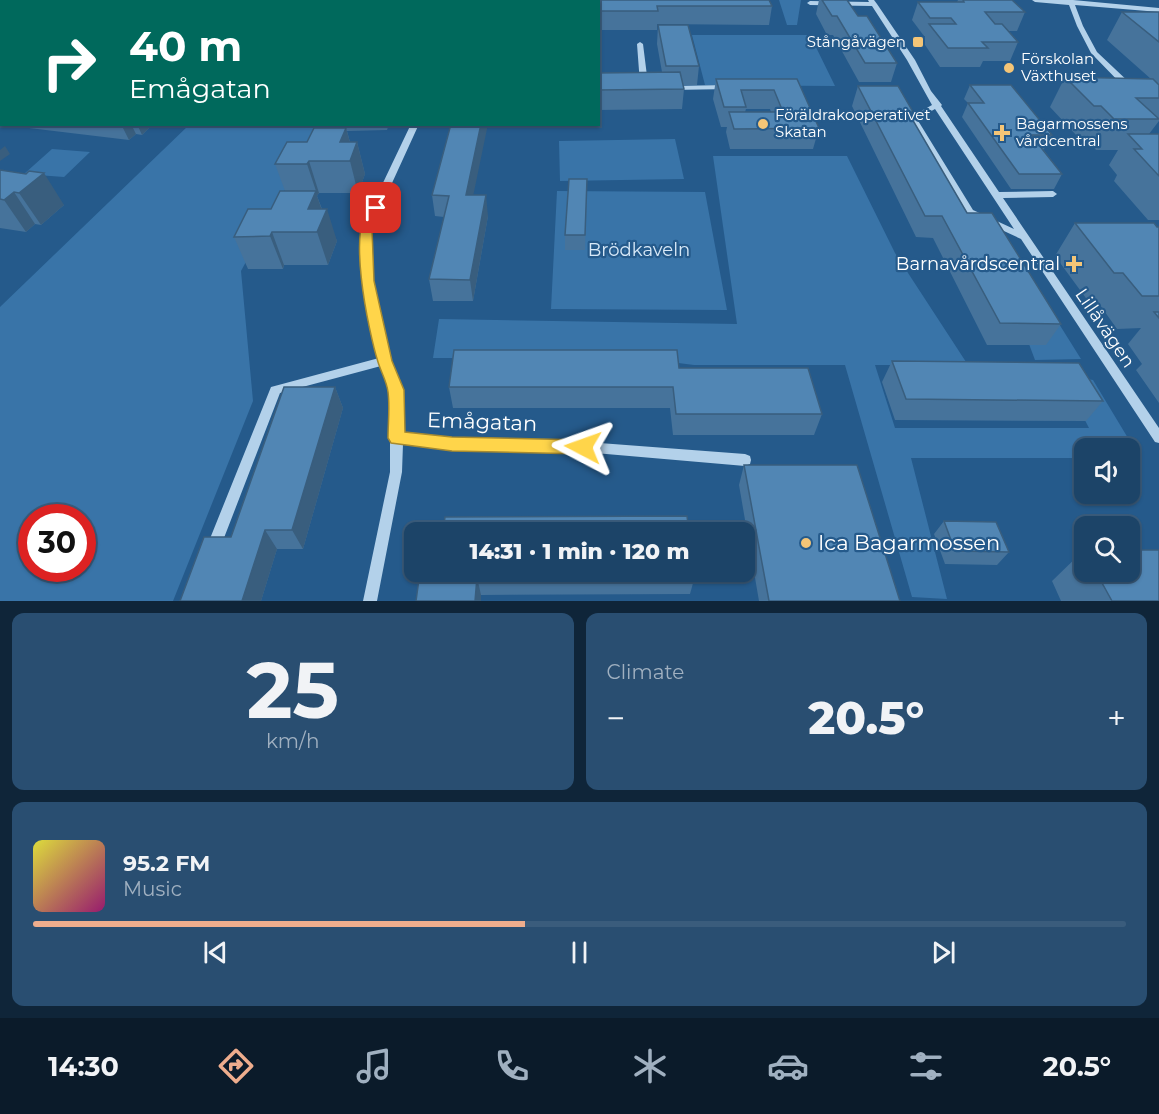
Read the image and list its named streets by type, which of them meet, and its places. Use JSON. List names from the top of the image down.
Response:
{
  "streets": {
    "street": ["Lillåvägen", "Emågatan"]
  },
  "parks": ["Brödkaveln"],
  "places": {
    "transit": ["Stångåvägen"],
    "other": ["Förskolan Växthuset", "Föräldrakooperativet Skatan", "Ica Bagarmossen"],
    "health": ["Bagarmossens vårdcentral", "Barnavårdscentral"]
  },
  "page": {
    "turn": ["40 m", "Emågatan"],
    "limit": "30",
    "trip": "14:31 · 1 min · 120 m",
    "tile": [
      ["25", "km/h"],
      "Climate"
    ],
    "heat": ["−", "20.5°", "+"],
    "song": ["95.2 FM", "Music"],
    "tabs": ["14:30", "20.5°"]
  }
}
